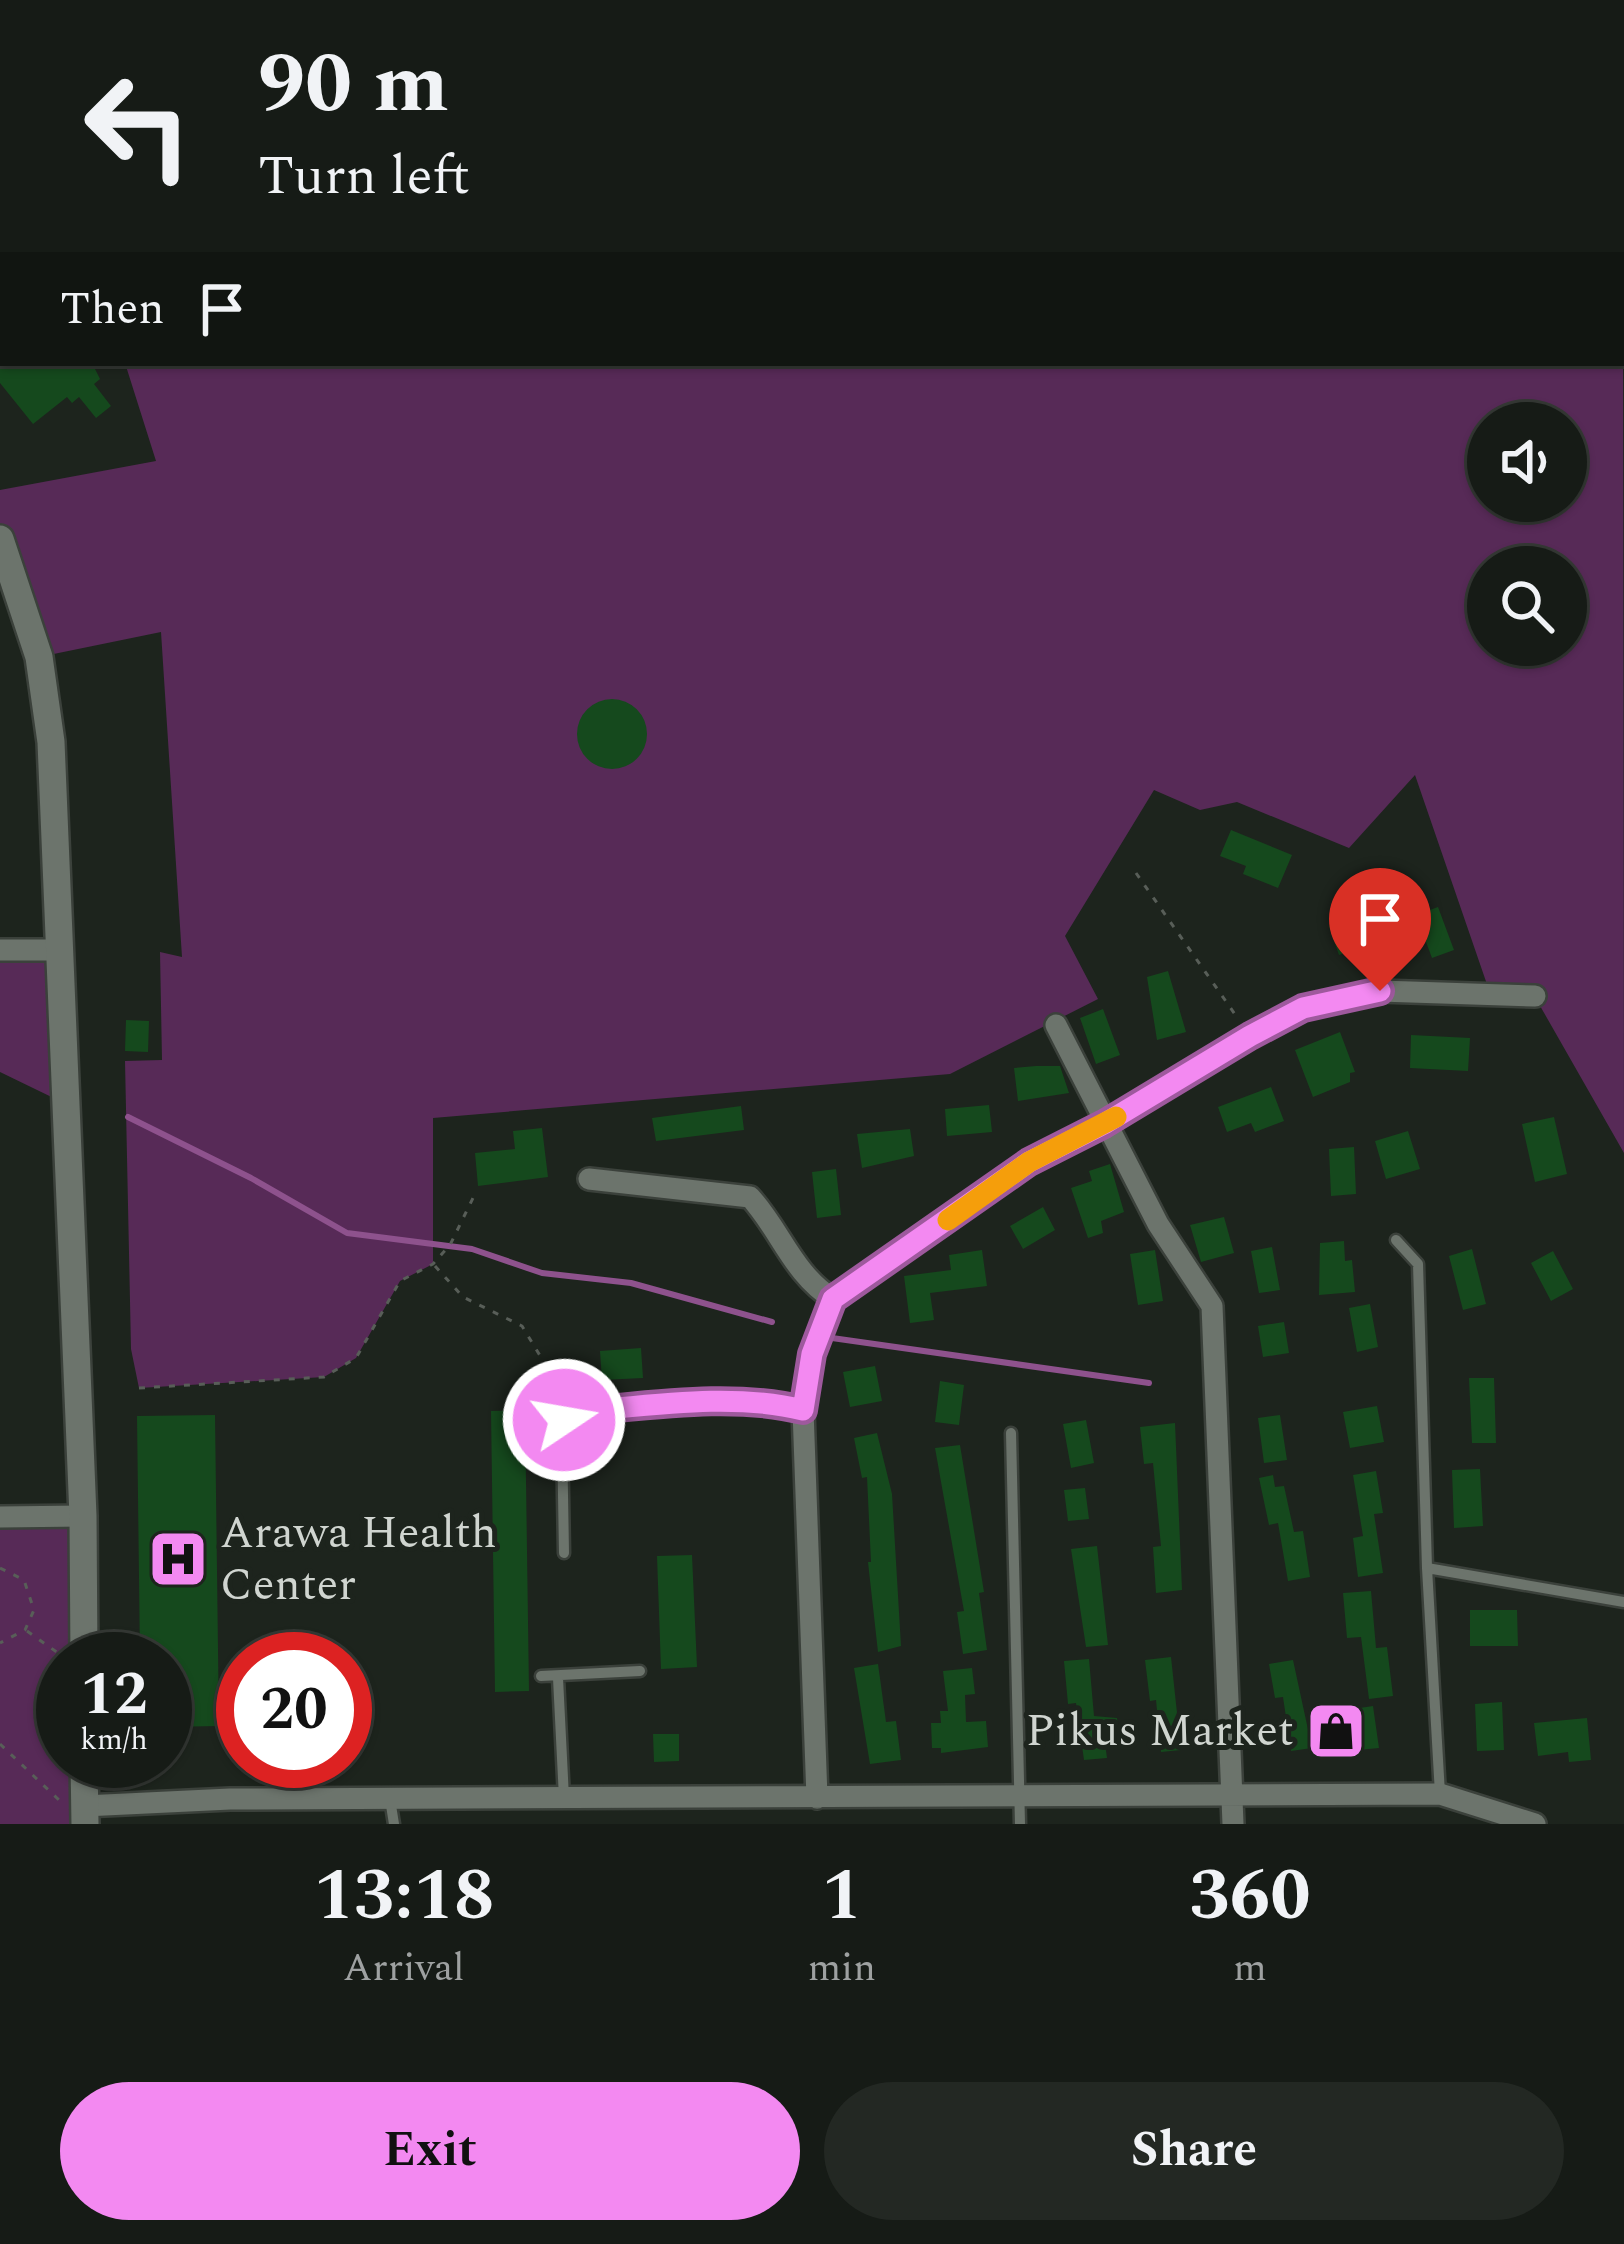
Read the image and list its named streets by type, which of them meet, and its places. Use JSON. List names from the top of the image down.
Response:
{
  "places": {
    "hospital": ["Arawa Health Center"],
    "shop": ["Pikus Market"]
  },
  "page": {
    "turn": ["90 m", "Turn left"],
    "then": "Then",
    "speed": "12 km/h",
    "limit": "20",
    "eta": [
      "13:18",
      "Arrival",
      "1",
      "min",
      "360",
      "m"
    ],
    "buttons": ["Exit", "Share"]
  }
}
